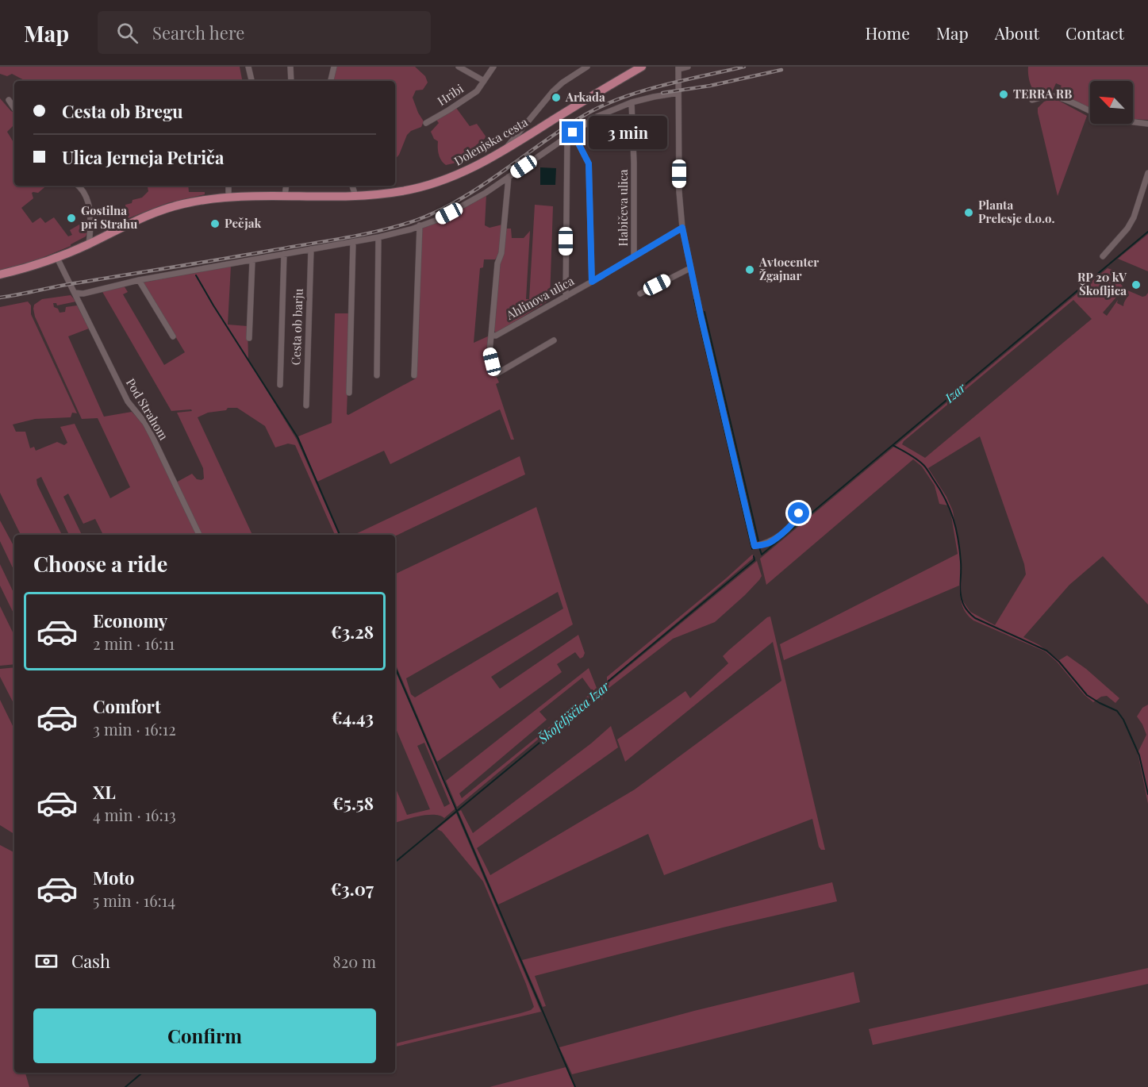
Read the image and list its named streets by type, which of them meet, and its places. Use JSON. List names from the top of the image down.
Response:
{
  "streets": {
    "main road": ["Dolenjska cesta"],
    "street": [
      "Hribi",
      "Habičeva ulica",
      "Ahlinova ulica",
      "Cesta ob barju",
      "Pod Strahom"
    ]
  },
  "crossings": [
    ["Dolenjska cesta", "Pod Strahom"],
    ["Habičeva ulica", "Ahlinova ulica"]
  ],
  "water": ["Izar", "Škofeljščica Izar"],
  "places": [
    "TERRA RB",
    "Arkada",
    "Planta Prelesje d.o.o.",
    "Gostilna pri Strahu",
    "Pečjak",
    "Avtocenter Žgajnar",
    "RP 20 kV Škofljica"
  ],
  "north": "top left",
  "page": {
    "header": "Map",
    "search": "Search here",
    "nav": [
      "Home",
      "Map",
      "About",
      "Contact"
    ],
    "banner": ["Cesta ob Bregu", "Ulica Jerneja Petriča"],
    "bubble": "3 min",
    "heading": "Choose a ride",
    "list": [
      {
        "name": "Economy",
        "note": "2 min · 16:11",
        "value": "€3.28"
      },
      {
        "name": "Comfort",
        "note": "3 min · 16:12",
        "value": "€4.43"
      },
      {
        "name": "XL",
        "note": "4 min · 16:13",
        "value": "€5.58"
      },
      {
        "name": "Moto",
        "note": "5 min · 16:14",
        "value": "€3.07"
      }
    ],
    "pay": ["Cash", "820 m"],
    "buttons": "Confirm"
  }
}
